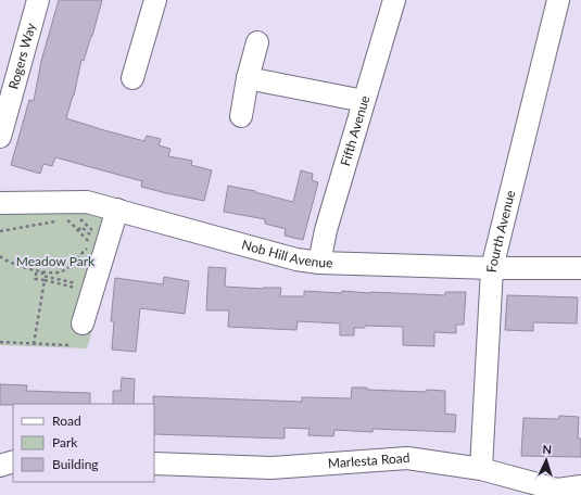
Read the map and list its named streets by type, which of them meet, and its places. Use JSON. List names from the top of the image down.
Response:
{
  "streets": {
    "street": [
      "Rogers Way",
      "Fifth Avenue",
      "Fourth Avenue",
      "Nob Hill Avenue",
      "Marlesta Road"
    ]
  },
  "crossings": [
    ["Fifth Avenue", "Nob Hill Avenue"],
    ["Fourth Avenue", "Nob Hill Avenue"],
    ["Fourth Avenue", "Marlesta Road"]
  ],
  "parks": ["Meadow Park"],
  "legend": ["Road", "Park", "Building"],
  "north": "top"
}
